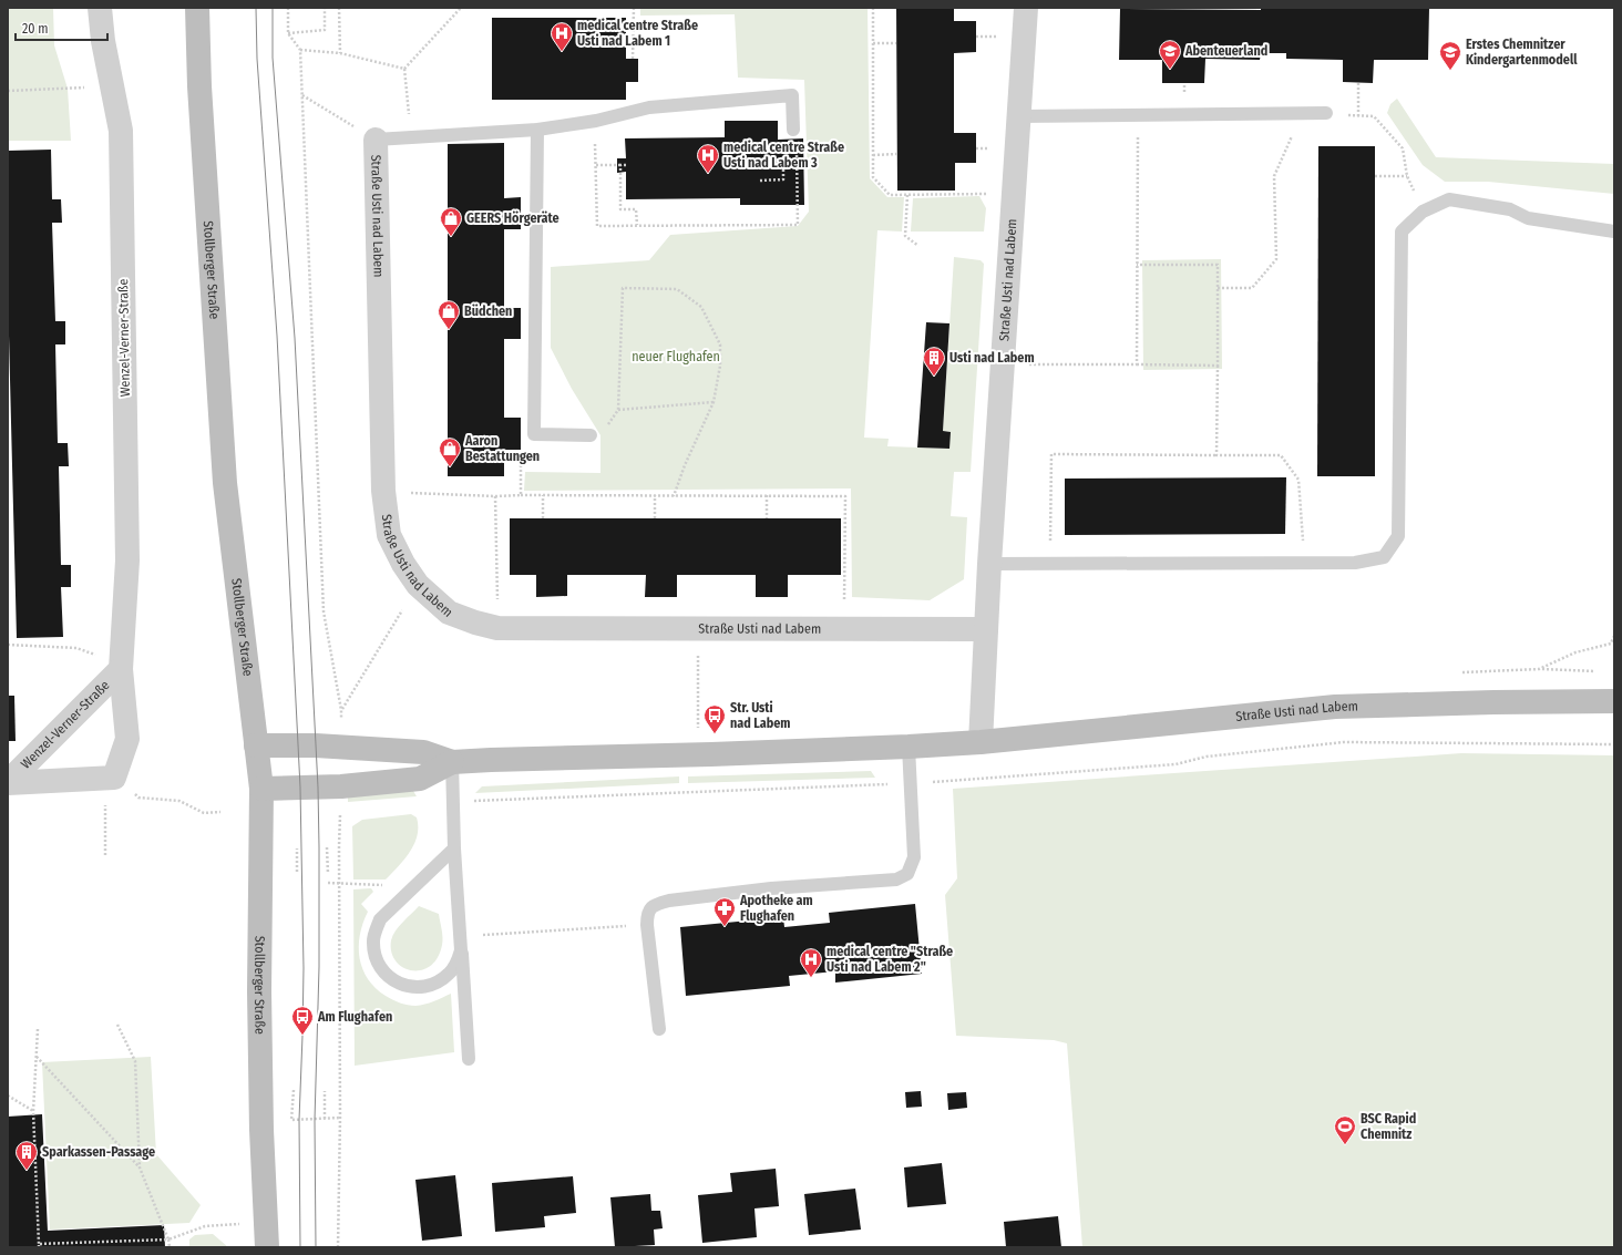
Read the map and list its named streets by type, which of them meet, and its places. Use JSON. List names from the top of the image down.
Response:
{
  "streets": {
    "main road": ["Straße Usti nad Labem", "Stollberger Straße"],
    "street": ["Wenzel-Verner-Straße"]
  },
  "crossings": [
    ["Straße Usti nad Labem", "Stollberger Straße"]
  ],
  "parks": ["neuer Flughafen"],
  "places": {
    "hospital": ["medical centre Straße Usti nad Labem 1", "medical centre Straße Usti nad Labem 3", "medical centre \"Straße Usti nad Labem 2\""],
    "school or university": ["Abenteuerland", "Erstes Chemnitzer Kindergartenmodell"],
    "shop": ["GEERS Hörgeräte", "Büdchen", "Aaron Bestattungen"],
    "building": ["Usti nad Labem", "Sparkassen-Passage"],
    "bus stop": ["Str. Usti nad Labem", "Am Flughafen"],
    "pharmacy": ["Apotheke am Flughafen"],
    "sports": ["BSC Rapid Chemnitz"]
  },
  "scale_bar": "20 m"
}
